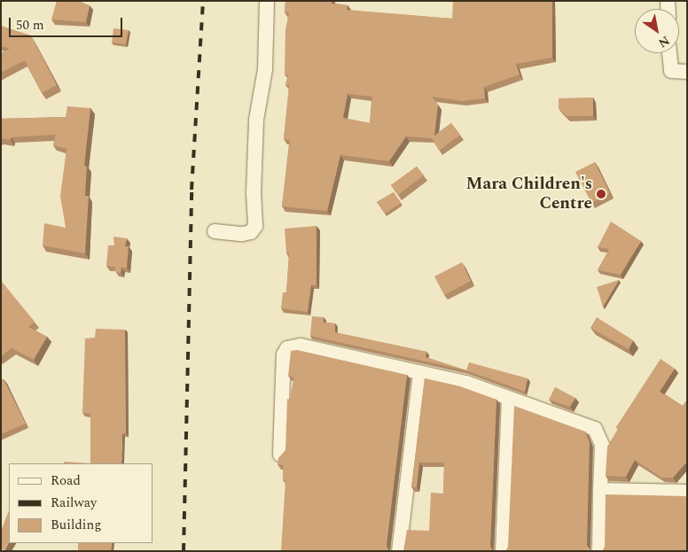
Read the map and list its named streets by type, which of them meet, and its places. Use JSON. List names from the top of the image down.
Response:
{
  "places": ["Mara Children's Centre"],
  "legend": ["Road", "Railway", "Building"],
  "scale_bar": "50 m",
  "north": "bottom right"
}
